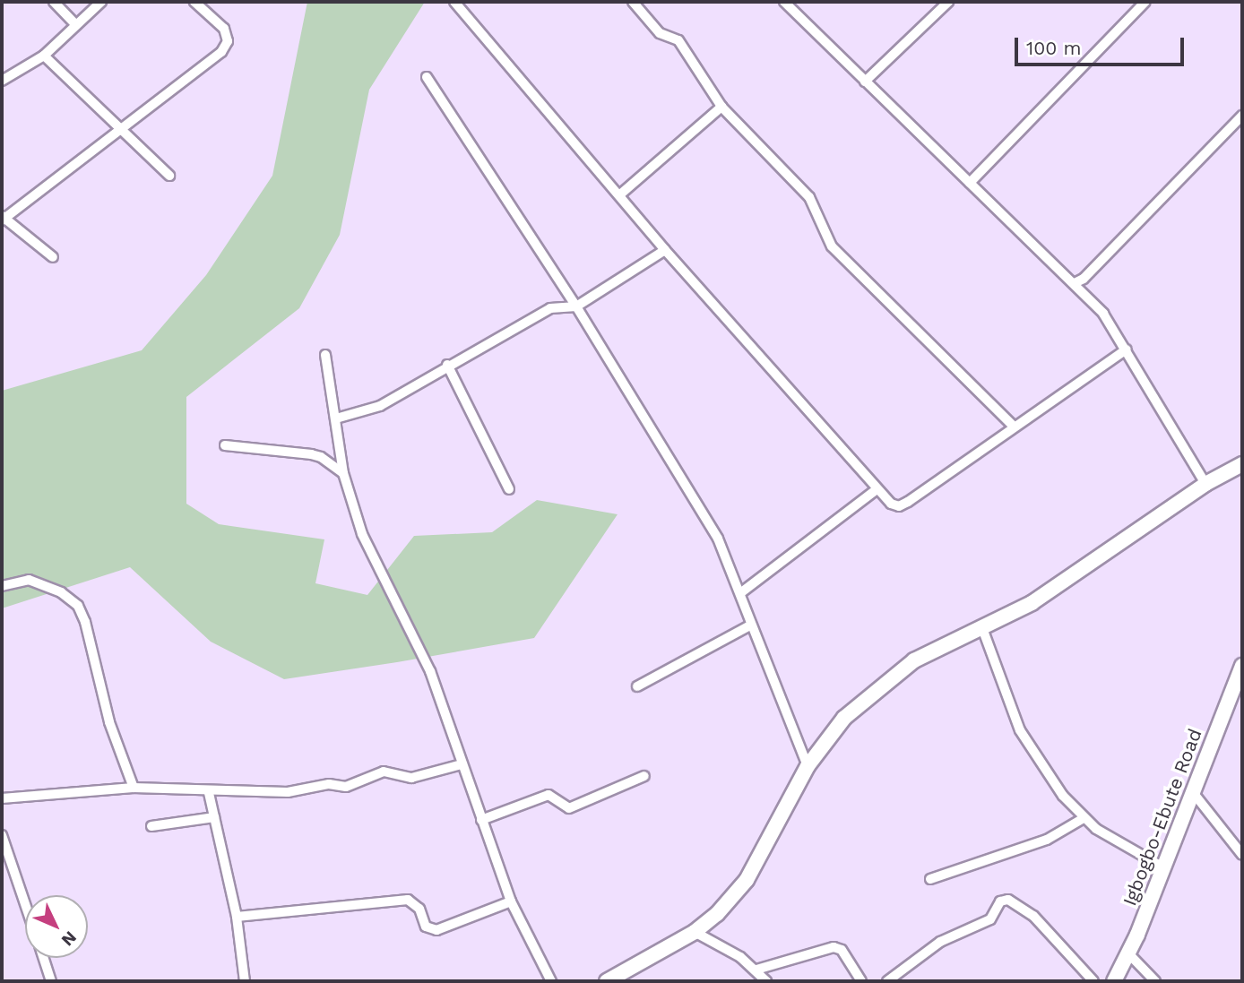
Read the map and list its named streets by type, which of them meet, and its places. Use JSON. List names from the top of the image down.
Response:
{
  "streets": {
    "street": ["Igbogbo-Ebute Road"]
  },
  "scale_bar": "100 m",
  "north": "bottom right"
}
